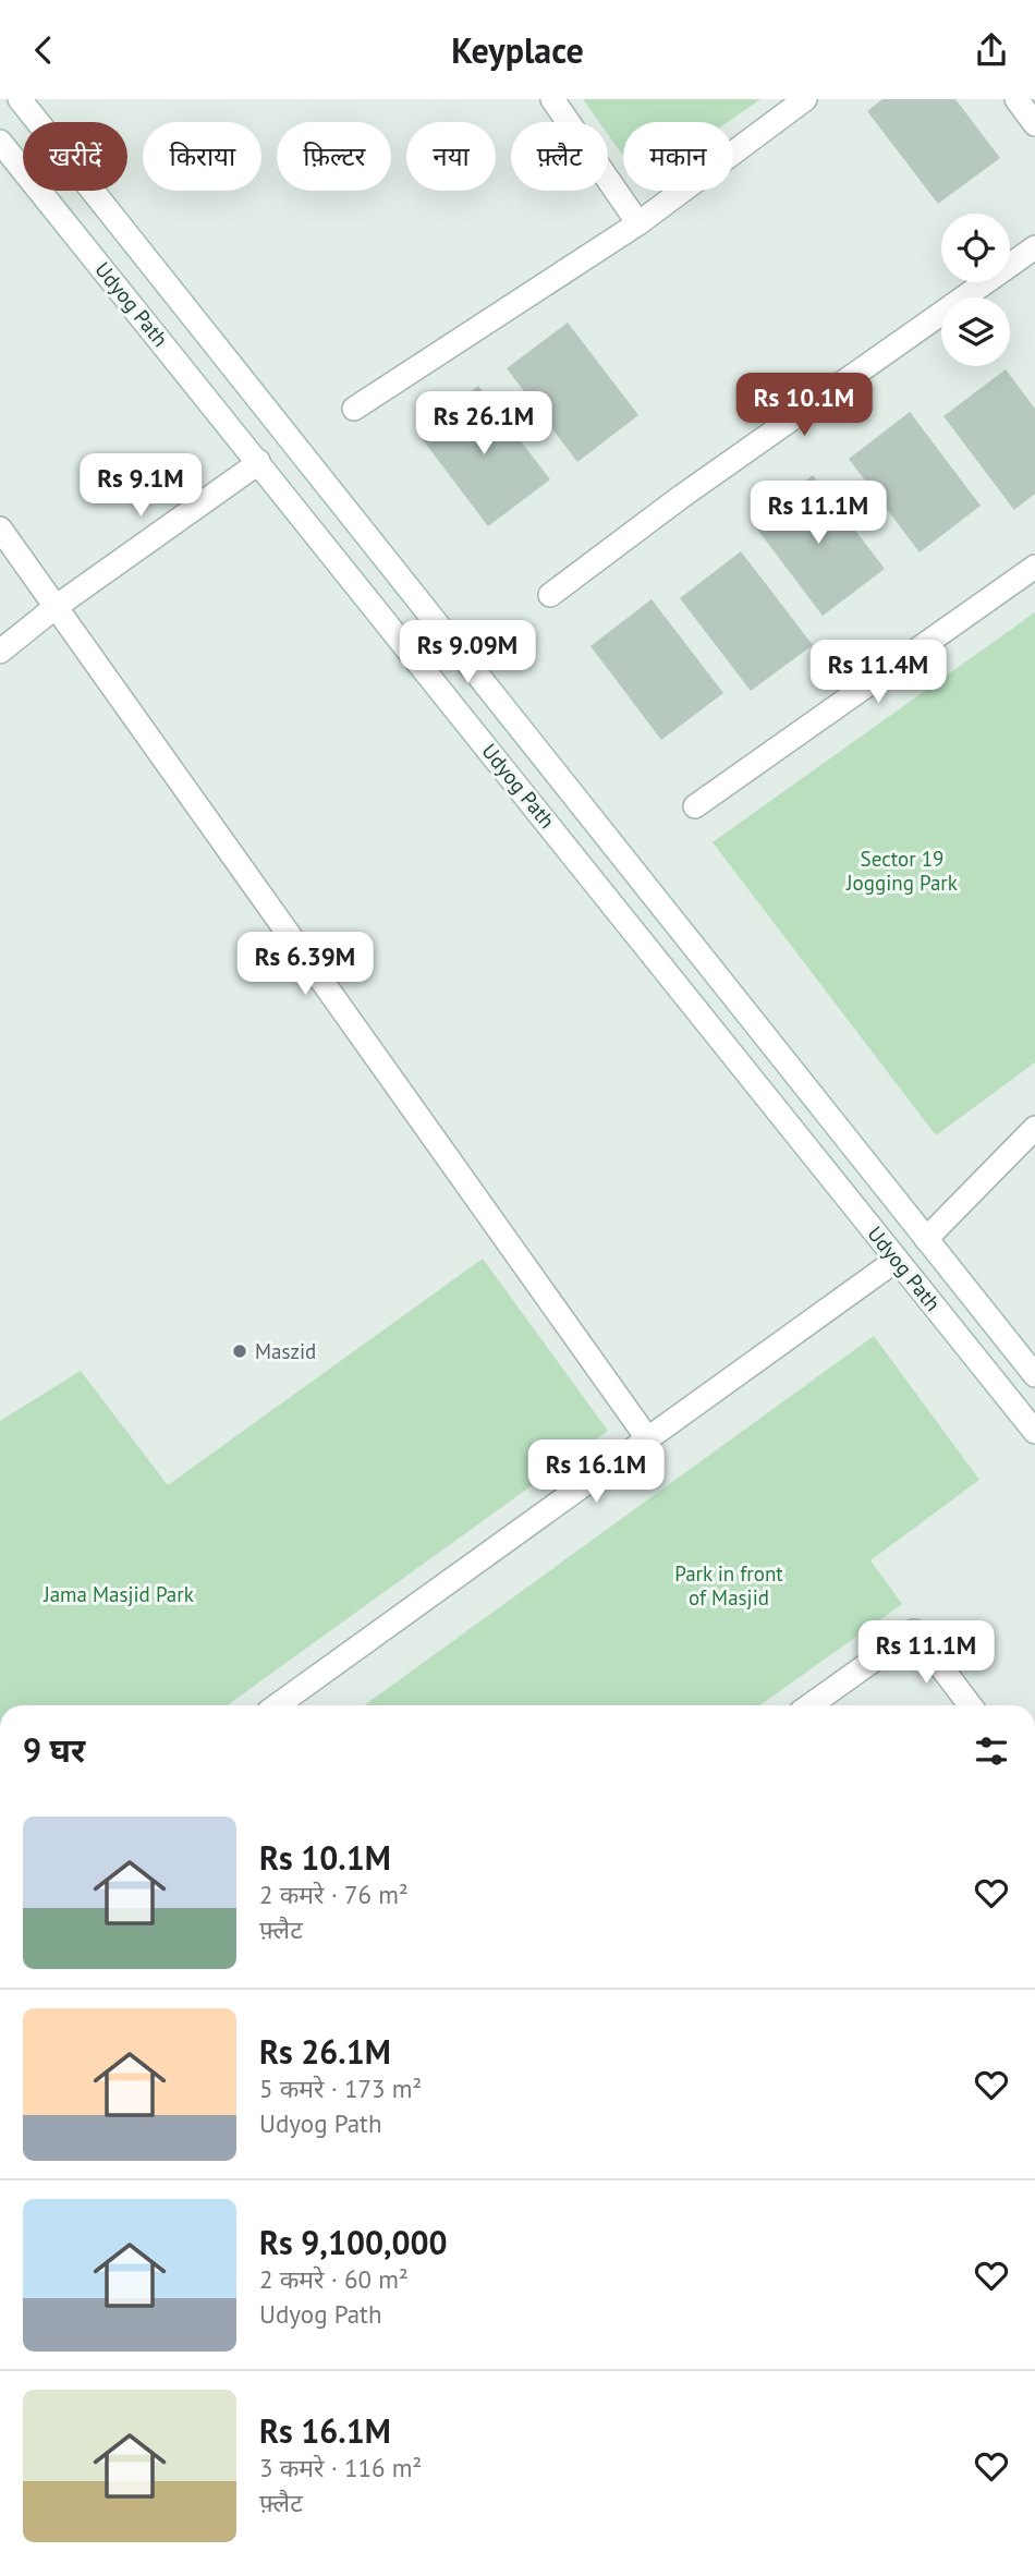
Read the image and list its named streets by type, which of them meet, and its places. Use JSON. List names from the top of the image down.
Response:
{
  "streets": {
    "street": ["Udyog Path"]
  },
  "parks": ["Sector 19 Jogging Park", "Park in front of Masjid", "Jama Masjid Park"],
  "places": ["Maszid"],
  "page": {
    "header": "Keyplace",
    "chip": [
      "खरीदें",
      "किराया",
      "फ़िल्टर",
      "नया",
      "फ़्लैट",
      "मकान"
    ],
    "price": [
      "Rs 10.1M",
      "Rs 26.1M",
      "Rs 9.1M",
      "Rs 11.1M",
      "Rs 9.09M",
      "Rs 11.4M",
      "Rs 6.39M",
      "Rs 16.1M",
      "Rs 11.1M"
    ],
    "heading": "9 घर",
    "list": [
      {
        "name": "Rs 10.1M",
        "note": "2 कमरे · 76 m² · फ़्लैट"
      },
      {
        "name": "Rs 26.1M",
        "note": "5 कमरे · 173 m² · Udyog Path"
      },
      {
        "name": "Rs 9,100,000",
        "note": "2 कमरे · 60 m² · Udyog Path"
      },
      {
        "name": "Rs 16.1M",
        "note": "3 कमरे · 116 m² · फ़्लैट"
      }
    ]
  }
}
